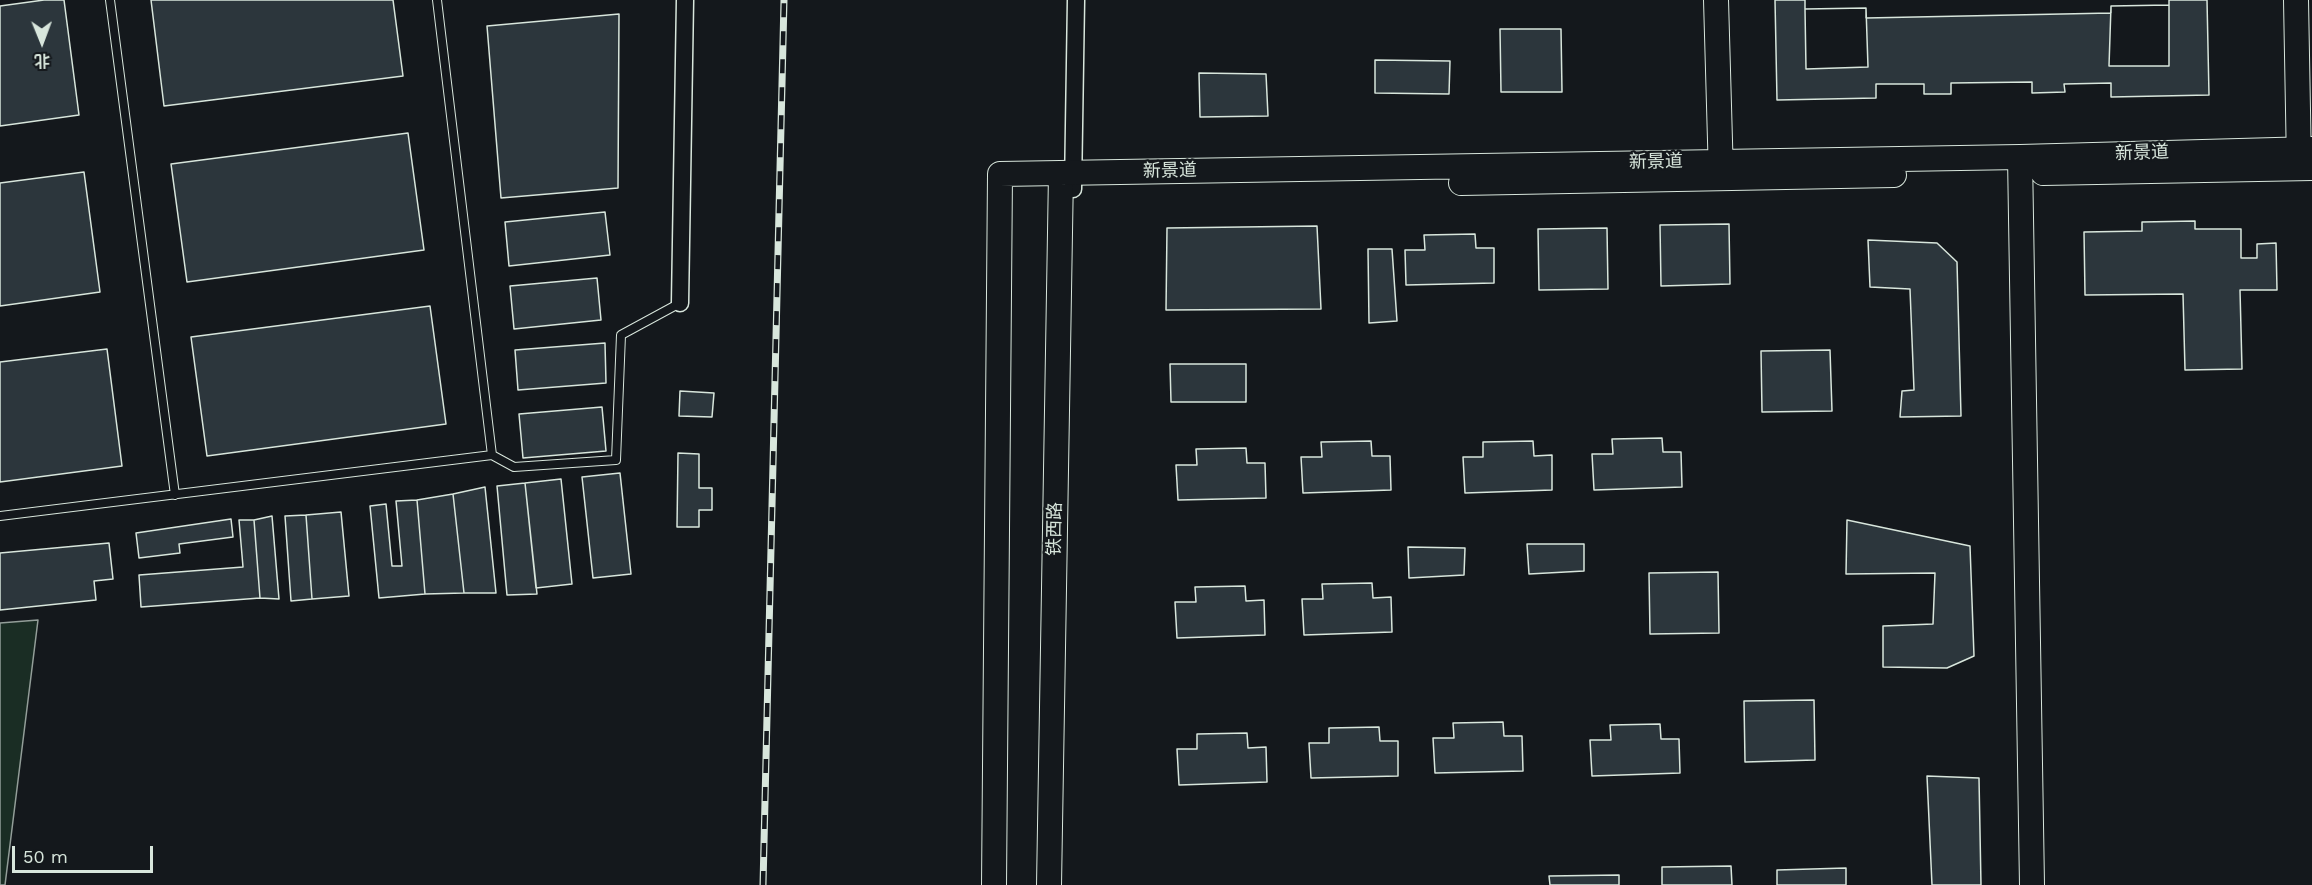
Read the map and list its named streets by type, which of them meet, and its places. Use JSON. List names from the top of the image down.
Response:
{
  "streets": {
    "street": ["新景道", "铁西路"]
  },
  "crossings": [
    ["新景道", "铁西路"]
  ],
  "scale_bar": "50 m",
  "north": "bottom"
}
